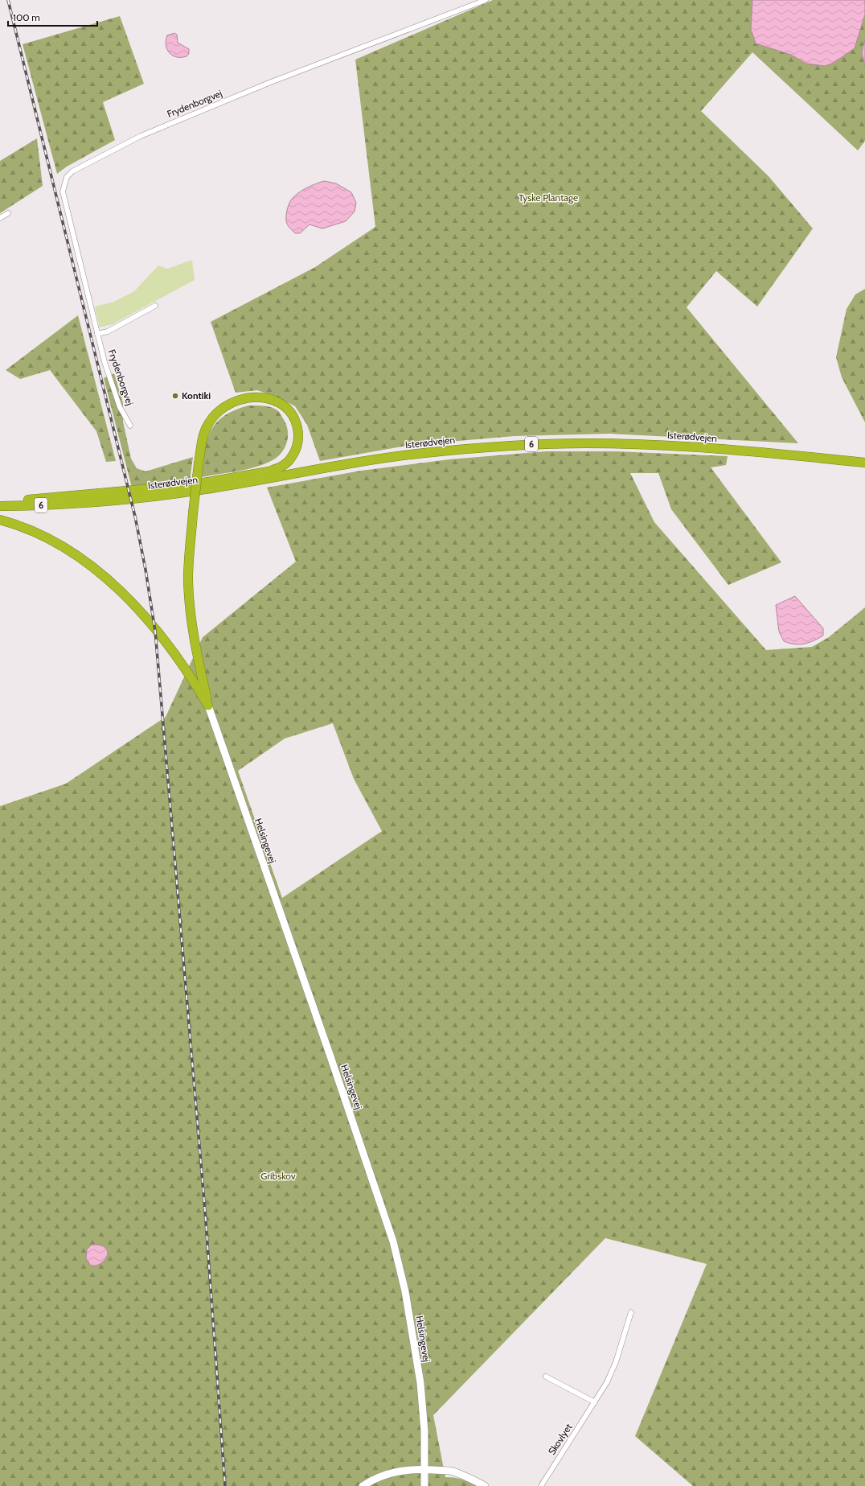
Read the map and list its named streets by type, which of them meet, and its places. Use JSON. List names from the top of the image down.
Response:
{
  "streets": {
    "highway": ["Isterødvejen", "6"],
    "street": ["Frydenborgvej", "Helsingevej", "Skovlyet"]
  },
  "parks": ["Tyske Plantage", "Gribskov"],
  "places": ["Kontiki"],
  "scale_bar": "100 m"
}
